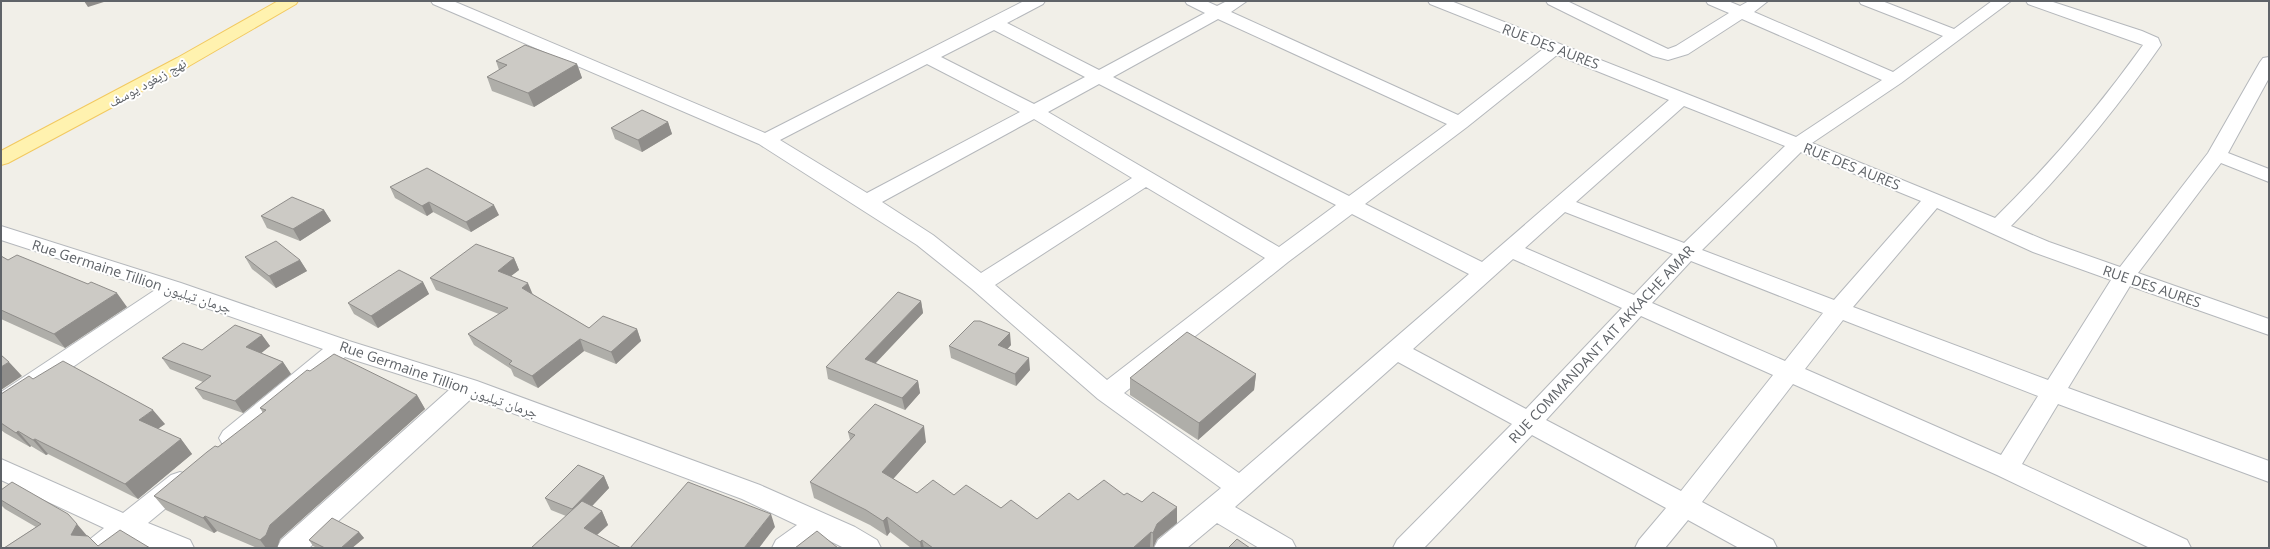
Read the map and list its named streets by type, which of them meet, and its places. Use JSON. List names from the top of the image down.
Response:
{
  "streets": {
    "main road": ["نهج زيغود يوسف"],
    "street": ["RUE DES AURES", "Rue Germaine Tillion جرمان تيليون", "RUE COMMANDANT AIT AKKACHE AMAR"]
  },
  "crossings": [
    ["RUE DES AURES", "RUE COMMANDANT AIT AKKACHE AMAR"]
  ]
}
